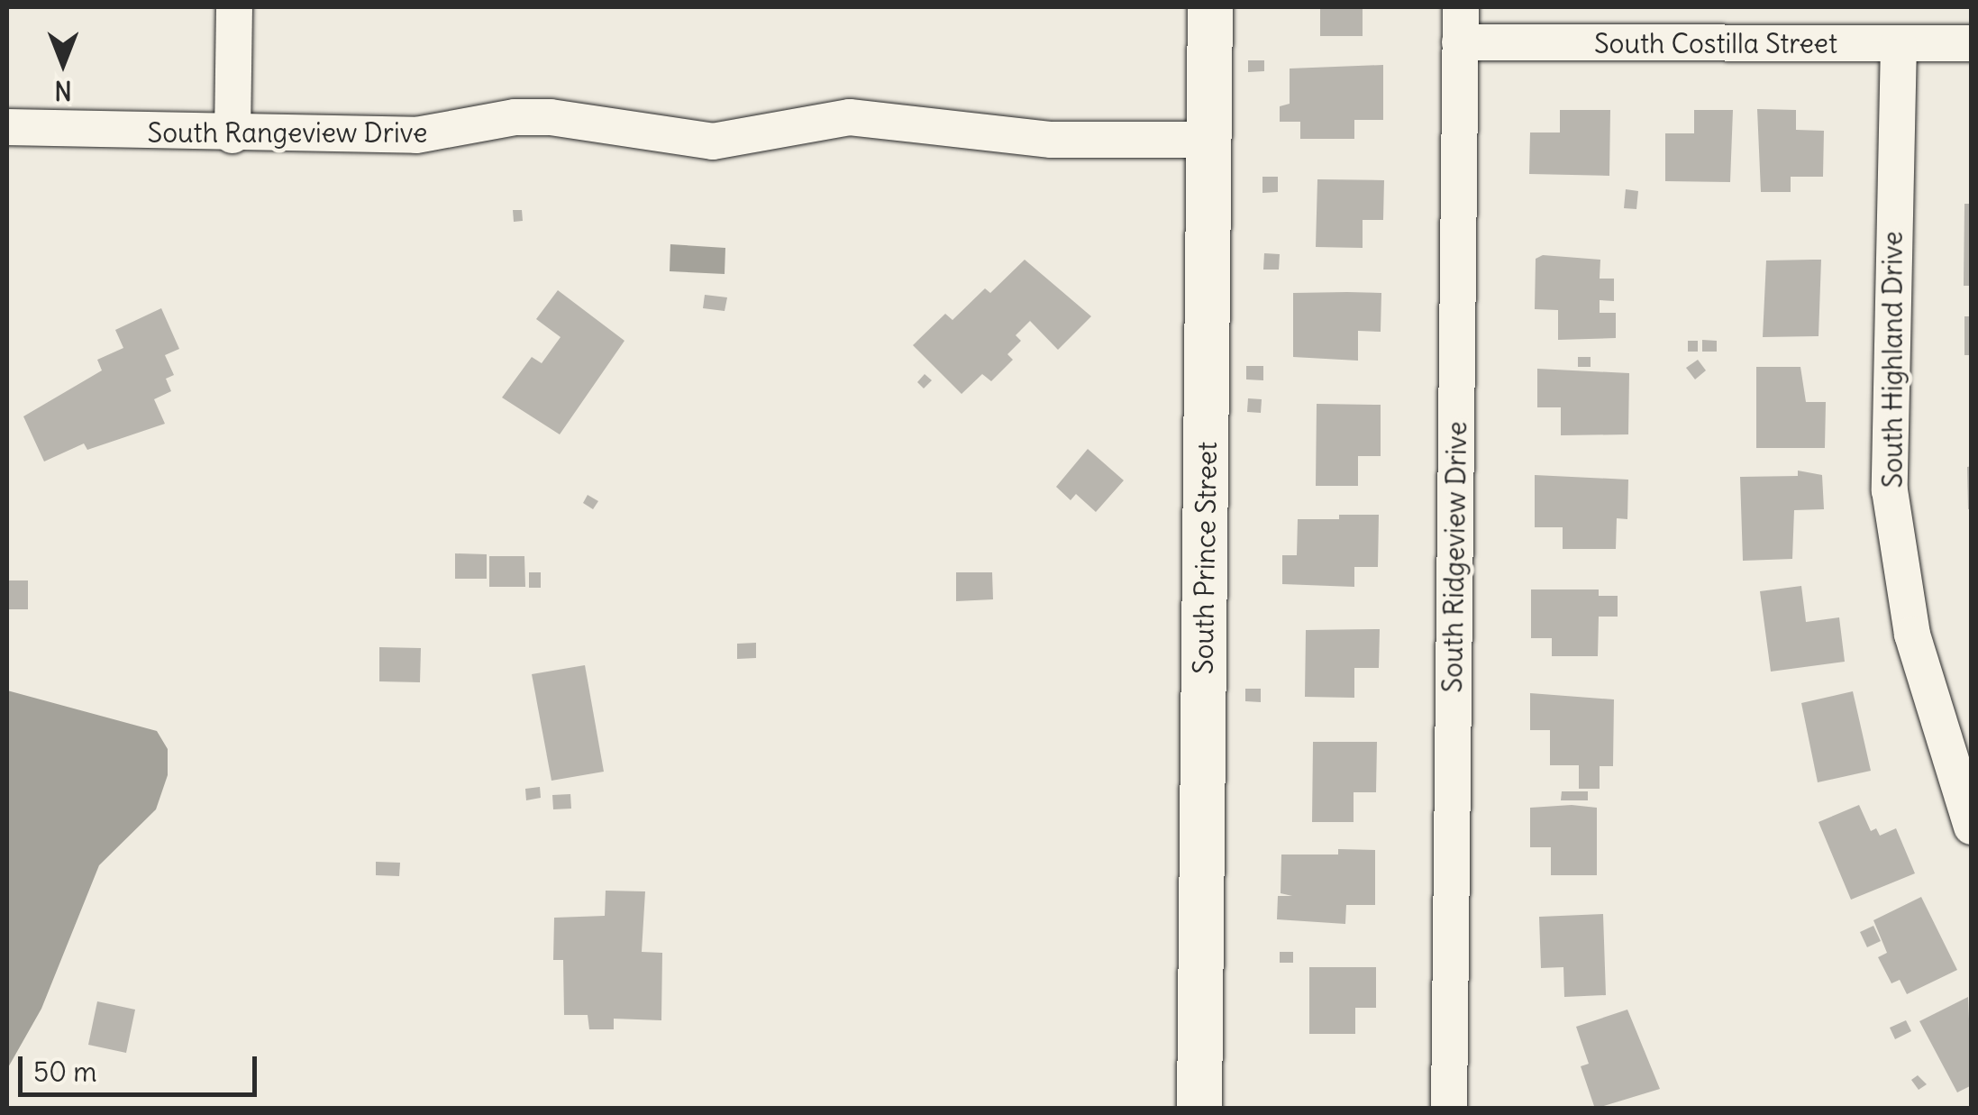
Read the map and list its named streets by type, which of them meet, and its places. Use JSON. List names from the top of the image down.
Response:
{
  "streets": {
    "street": [
      "South Costilla Street",
      "South Rangeview Drive",
      "South Highland Drive",
      "South Ridgeview Drive",
      "South Prince Street"
    ]
  },
  "crossings": [
    ["South Costilla Street", "South Highland Drive"],
    ["South Costilla Street", "South Ridgeview Drive"],
    ["South Rangeview Drive", "South Prince Street"]
  ],
  "scale_bar": "50 m",
  "north": "bottom"
}
